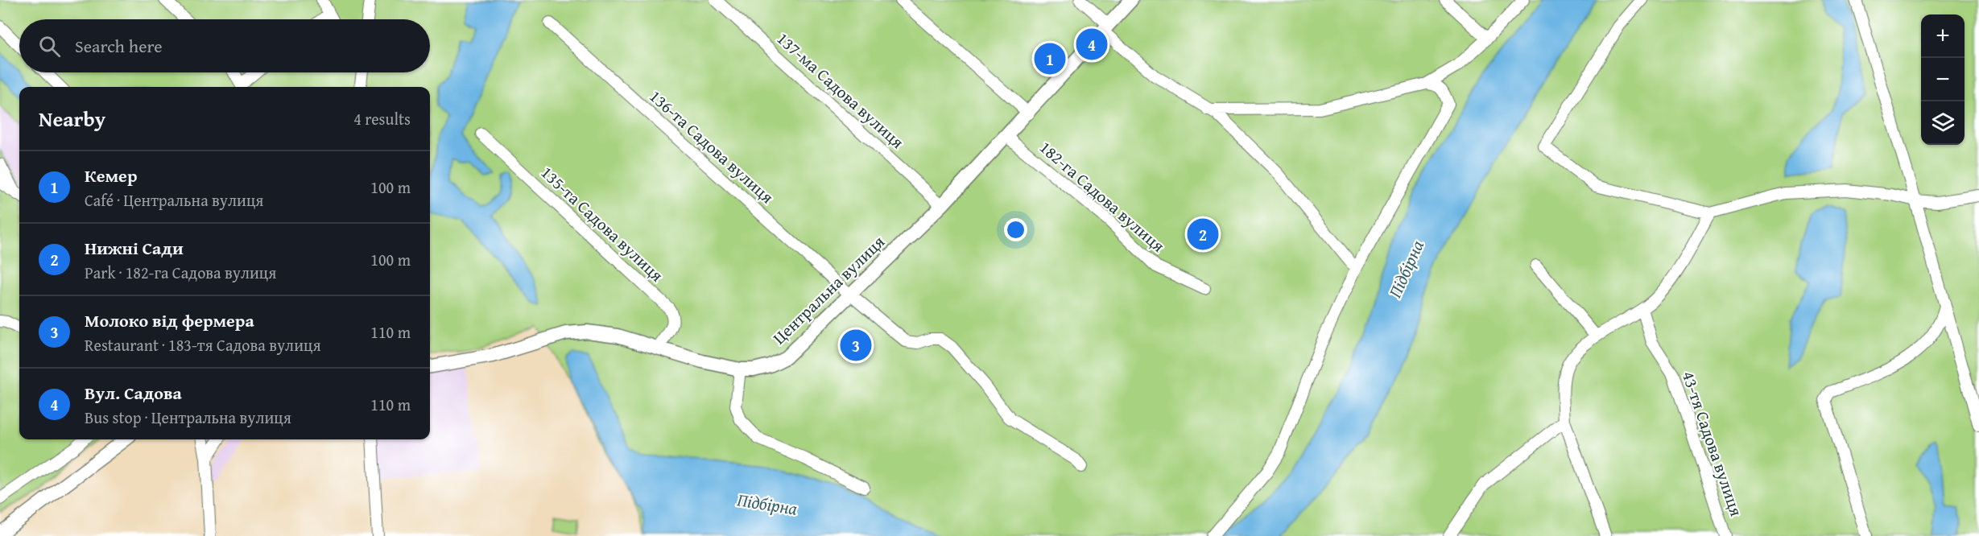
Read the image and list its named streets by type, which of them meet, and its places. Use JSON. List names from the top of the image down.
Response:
{
  "streets": {
    "street": [
      "137-ма Садова вулиця",
      "136-та Садова вулиця",
      "182-га Садова вулиця",
      "135-та Садова вулиця",
      "Центральна вулиця",
      "43-тя Садова вулиця"
    ]
  },
  "crossings": [
    ["137-ма Садова вулиця", "Центральна вулиця"],
    ["136-та Садова вулиця", "Центральна вулиця"],
    ["182-га Садова вулиця", "Центральна вулиця"],
    ["135-та Садова вулиця", "Центральна вулиця"]
  ],
  "water": ["Підбірна"],
  "page": {
    "map_buttons": ["+", "−"],
    "search": "Search here",
    "pins": [
      "4",
      "1",
      "2",
      "3"
    ],
    "heading": ["Nearby", "4 results"],
    "list": [
      {
        "mark": "1",
        "name": "Кемер",
        "note": "Café · Центральна вулиця",
        "value": "100 m"
      },
      {
        "mark": "2",
        "name": "Нижні Сади",
        "note": "Park · 182-га Садова вулиця",
        "value": "100 m"
      },
      {
        "mark": "3",
        "name": "Молоко від фермера",
        "note": "Restaurant · 183-тя Садова вулиця",
        "value": "110 m"
      },
      {
        "mark": "4",
        "name": "Вул. Садова",
        "note": "Bus stop · Центральна вулиця",
        "value": "110 m"
      }
    ]
  }
}
